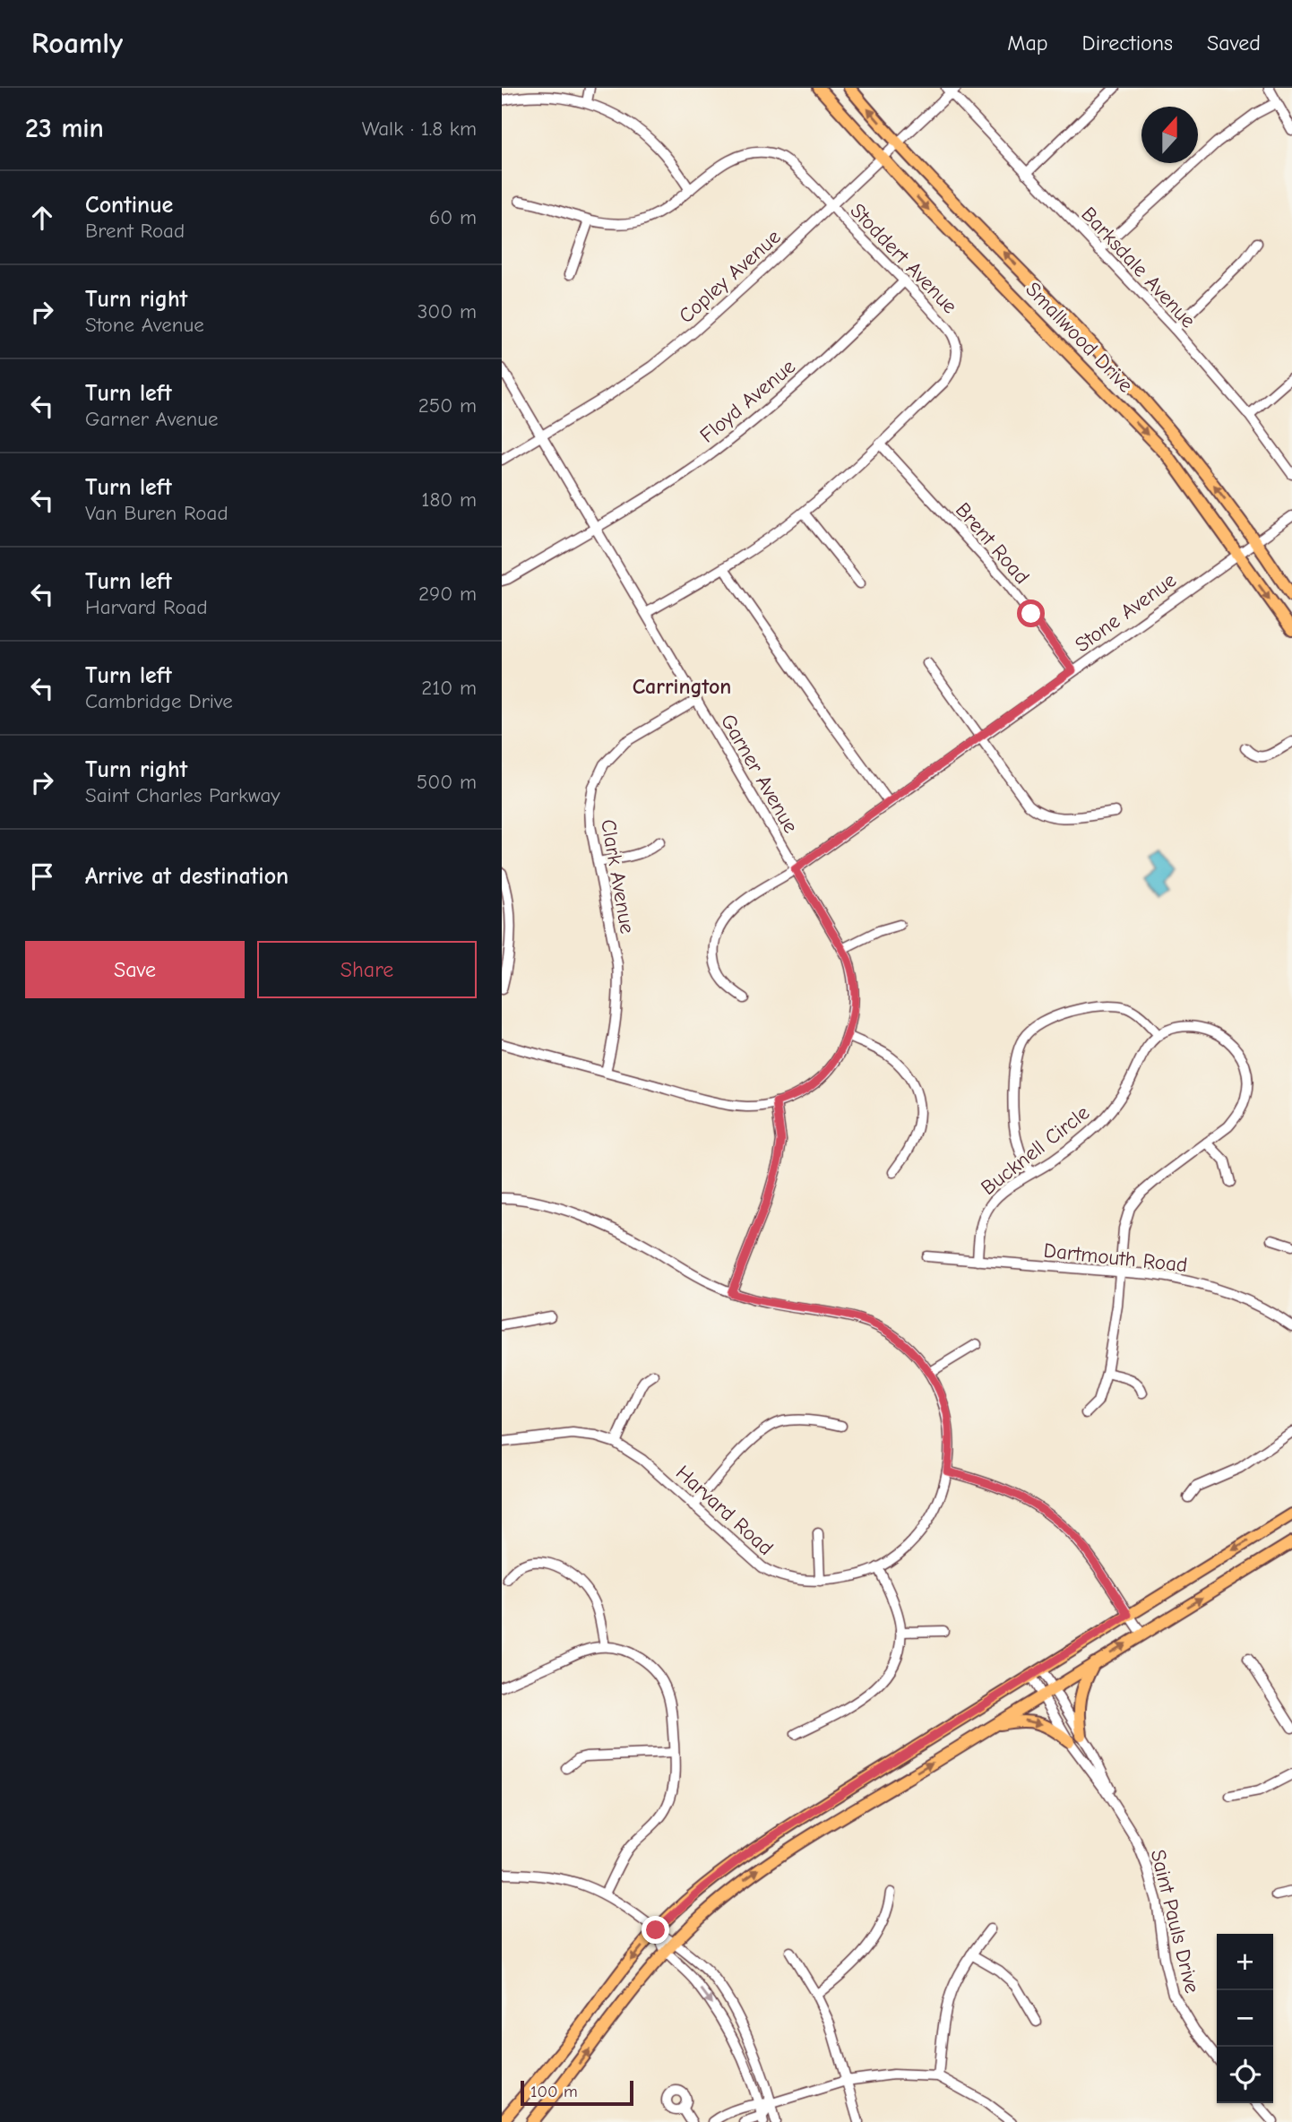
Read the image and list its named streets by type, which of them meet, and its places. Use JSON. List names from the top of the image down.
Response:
{
  "streets": {
    "main road": ["Smallwood Drive"],
    "street": [
      "Stoddert Avenue",
      "Barksdale Avenue",
      "Copley Avenue",
      "Floyd Avenue",
      "Brent Road",
      "Stone Avenue",
      "Garner Avenue",
      "Clark Avenue",
      "Bucknell Circle",
      "Dartmouth Road",
      "Harvard Road",
      "Saint Pauls Drive"
    ]
  },
  "crossings": [
    ["Stoddert Avenue", "Copley Avenue"],
    ["Stoddert Avenue", "Floyd Avenue"],
    ["Stoddert Avenue", "Brent Road"],
    ["Stoddert Avenue", "Garner Avenue"],
    ["Barksdale Avenue", "Copley Avenue"],
    ["Copley Avenue", "Smallwood Drive"],
    ["Copley Avenue", "Garner Avenue"],
    ["Smallwood Drive", "Stone Avenue"],
    ["Floyd Avenue", "Garner Avenue"],
    ["Brent Road", "Stone Avenue"],
    ["Stone Avenue", "Garner Avenue"],
    ["Garner Avenue", "Clark Avenue"],
    ["Bucknell Circle", "Dartmouth Road"]
  ],
  "districts": ["Carrington"],
  "scale_bar": "100 m",
  "north": "top",
  "page": {
    "header": "Roamly",
    "nav": ["Map", "Directions", "Saved"],
    "heading": ["23 min", "Walk · 1.8 km"],
    "list": [
      ["Continue", "Brent Road", "60 m"],
      ["Turn right", "Stone Avenue", "300 m"],
      ["Turn left", "Garner Avenue", "250 m"],
      ["Turn left", "Van Buren Road", "180 m"],
      ["Turn left", "Harvard Road", "290 m"],
      ["Turn left", "Cambridge Drive", "210 m"],
      ["Turn right", "Saint Charles Parkway", "500 m"],
      "Arrive at destination"
    ],
    "buttons": ["Save", "Share"],
    "map_buttons": ["+", "−"],
    "scale": "100 m"
  }
}
